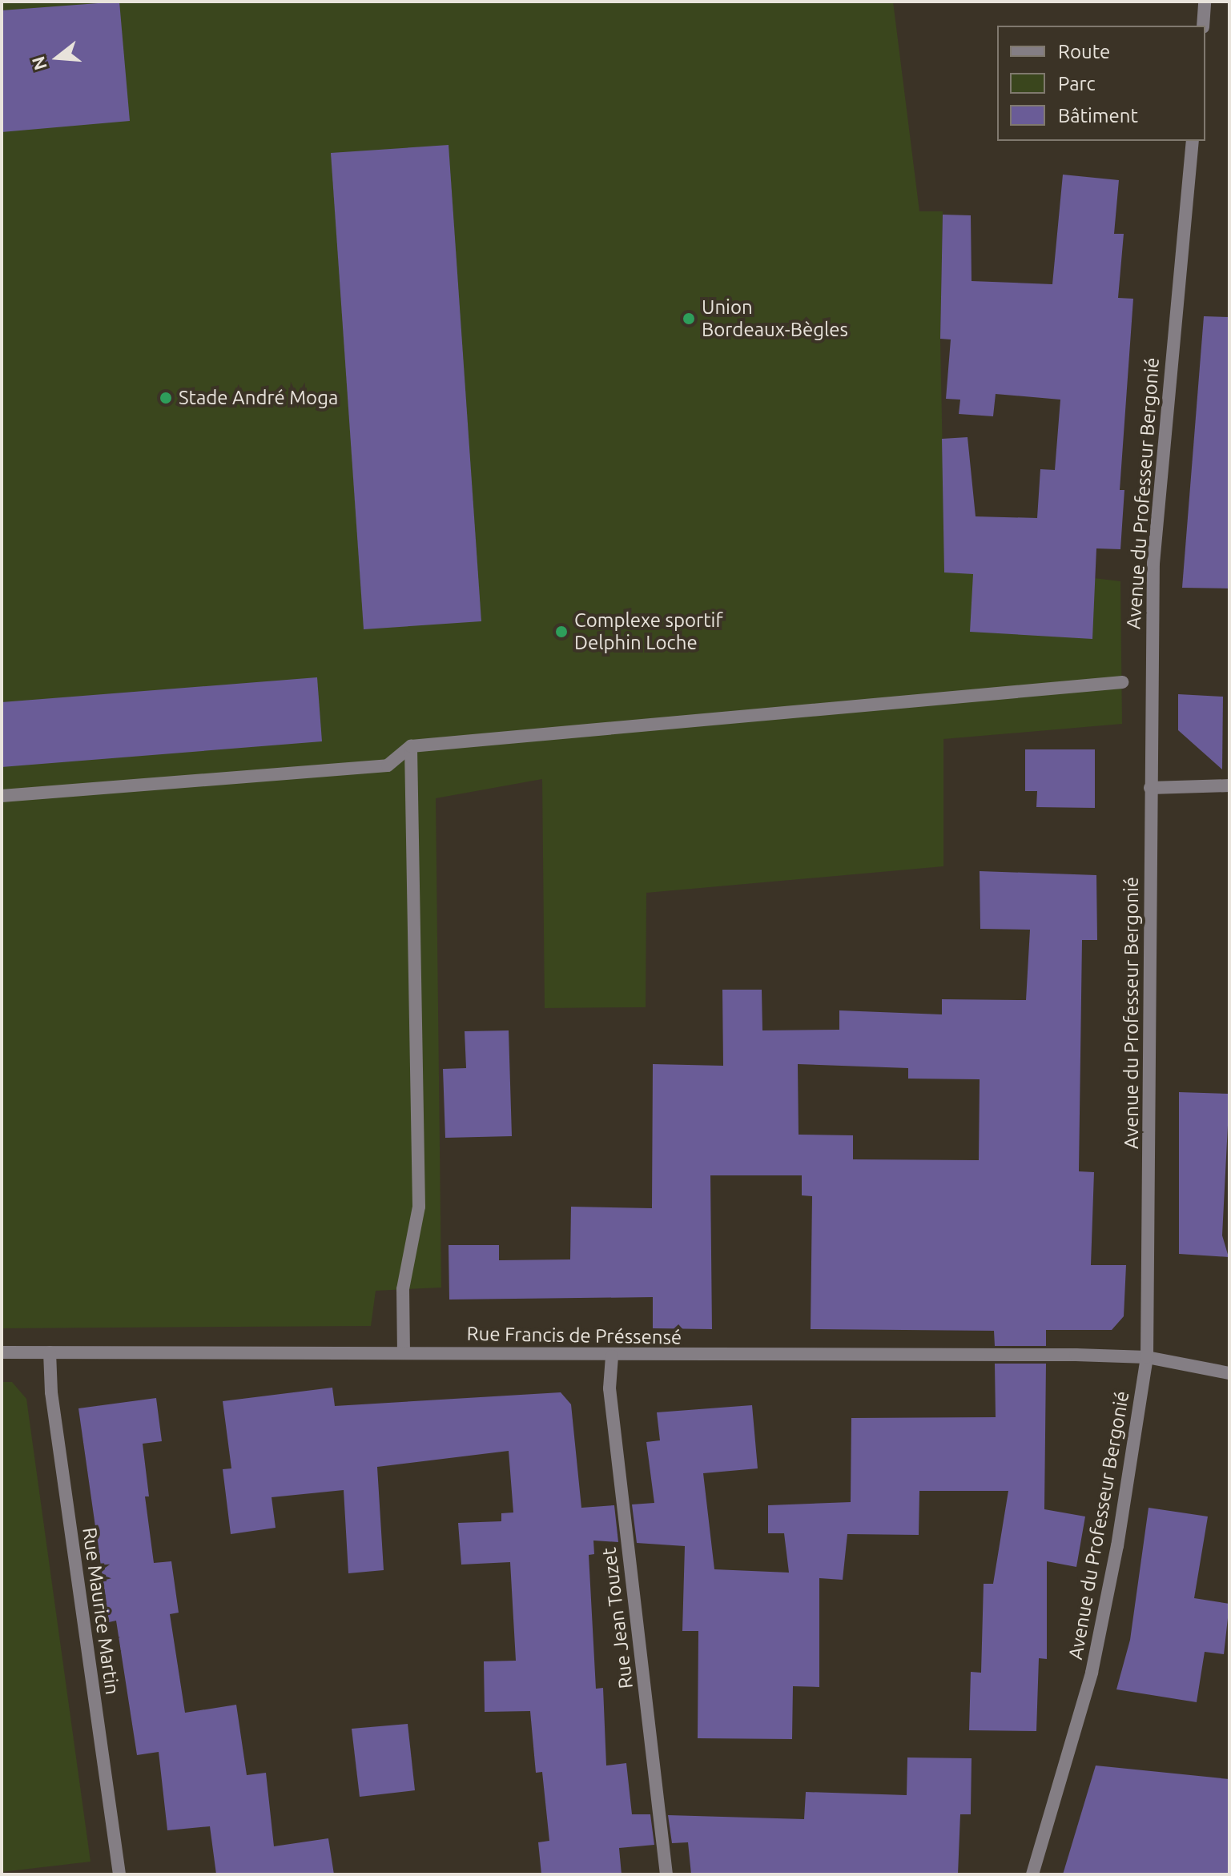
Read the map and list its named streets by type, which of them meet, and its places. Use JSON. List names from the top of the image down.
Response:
{
  "streets": {
    "street": [
      "Avenue du Professeur Bergonié",
      "Rue Francis de Préssensé",
      "Rue Maurice Martin",
      "Rue Jean Touzet"
    ]
  },
  "crossings": [
    ["Avenue du Professeur Bergonié", "Rue Francis de Préssensé"],
    ["Rue Francis de Préssensé", "Rue Maurice Martin"],
    ["Rue Francis de Préssensé", "Rue Jean Touzet"]
  ],
  "places": ["Union Bordeaux-Bègles", "Stade André Moga", "Complexe sportif Delphin Loche"],
  "legend": ["Route", "Parc", "Bâtiment"],
  "north": "left"
}
